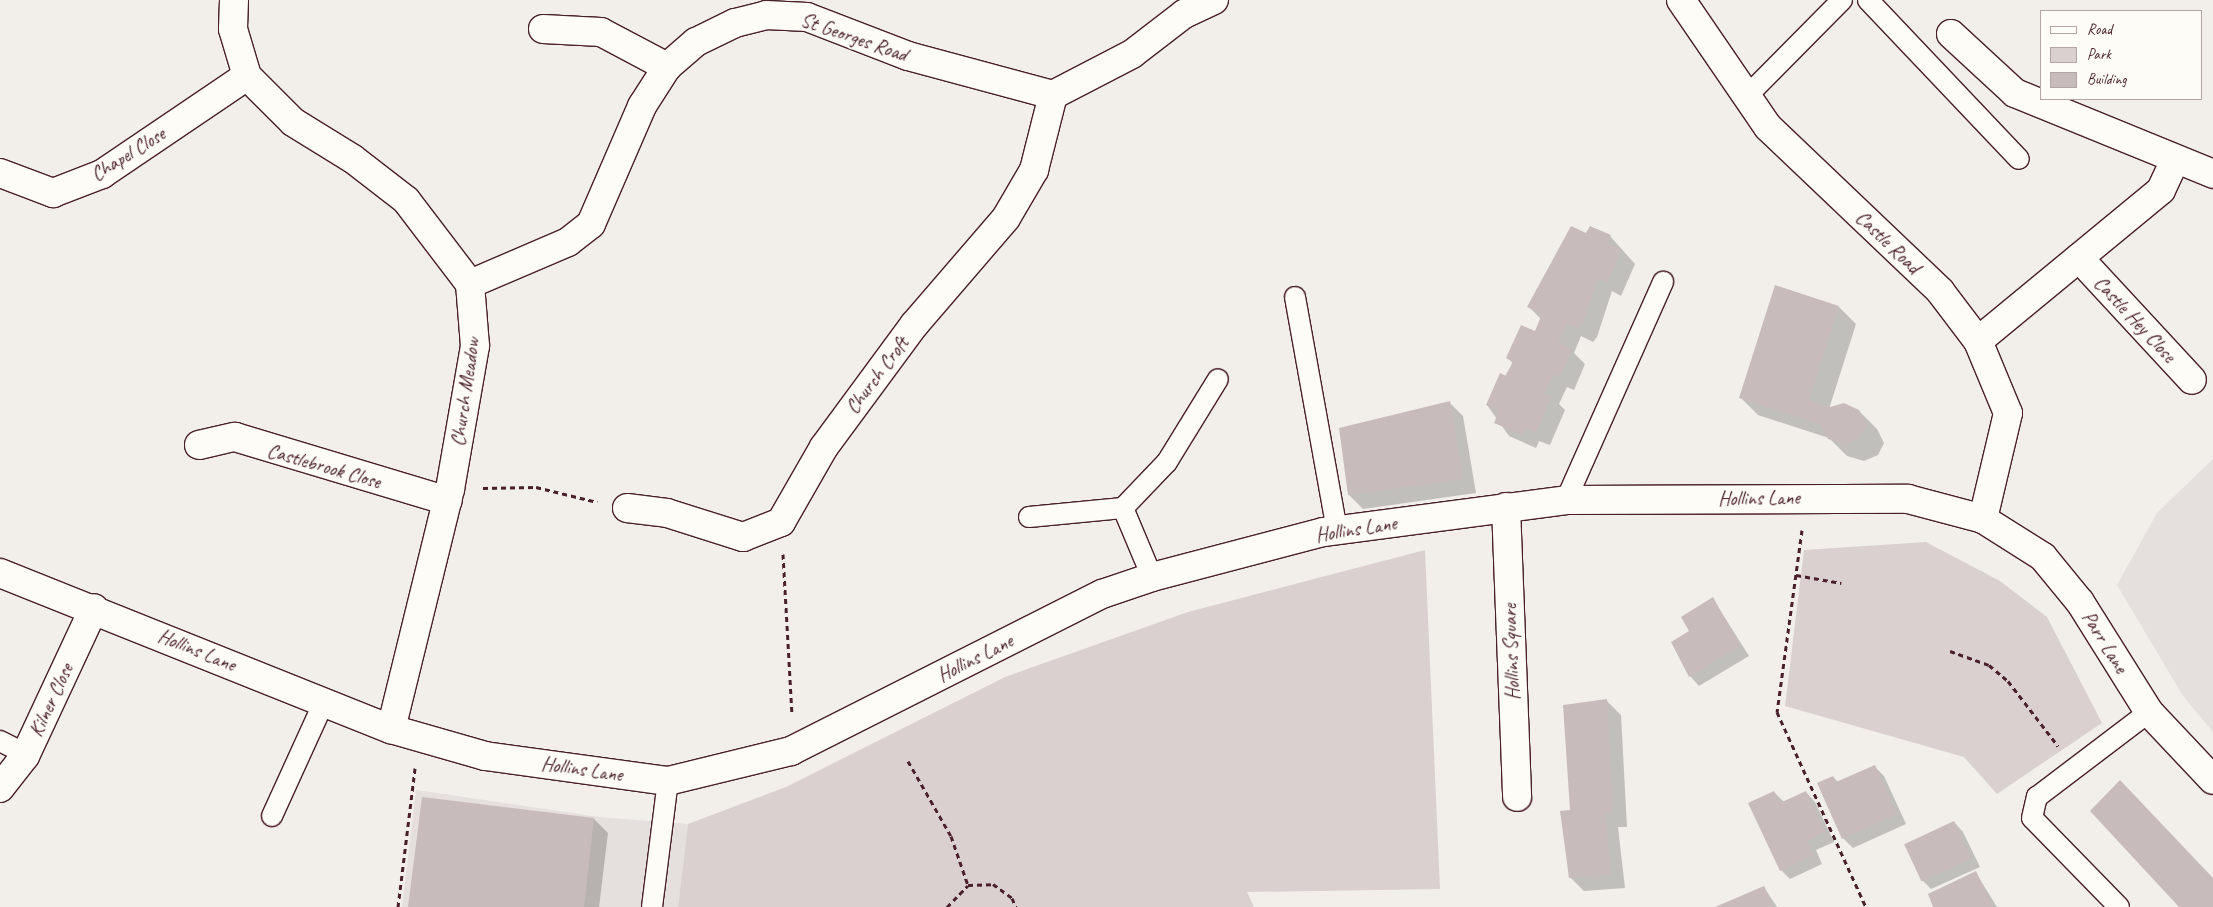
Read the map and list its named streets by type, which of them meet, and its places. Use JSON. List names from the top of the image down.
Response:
{
  "streets": {
    "street": [
      "St Georges Road",
      "Chapel Close",
      "Castle Road",
      "Castle Hey Close",
      "Church Croft",
      "Church Meadow",
      "Castlebrook Close",
      "Hollins Lane",
      "Parr Lane",
      "Hollins Square",
      "Kilner Close"
    ]
  },
  "crossings": [
    ["St Georges Road", "Church Croft"],
    ["St Georges Road", "Church Meadow"],
    ["Castle Road", "Castle Hey Close"],
    ["Castle Road", "Hollins Lane"],
    ["Castle Road", "Parr Lane"],
    ["Church Meadow", "Castlebrook Close"],
    ["Church Meadow", "Hollins Lane"],
    ["Hollins Lane", "Parr Lane"],
    ["Hollins Lane", "Hollins Square"],
    ["Hollins Lane", "Kilner Close"]
  ],
  "legend": ["Road", "Park", "Building"]
}
